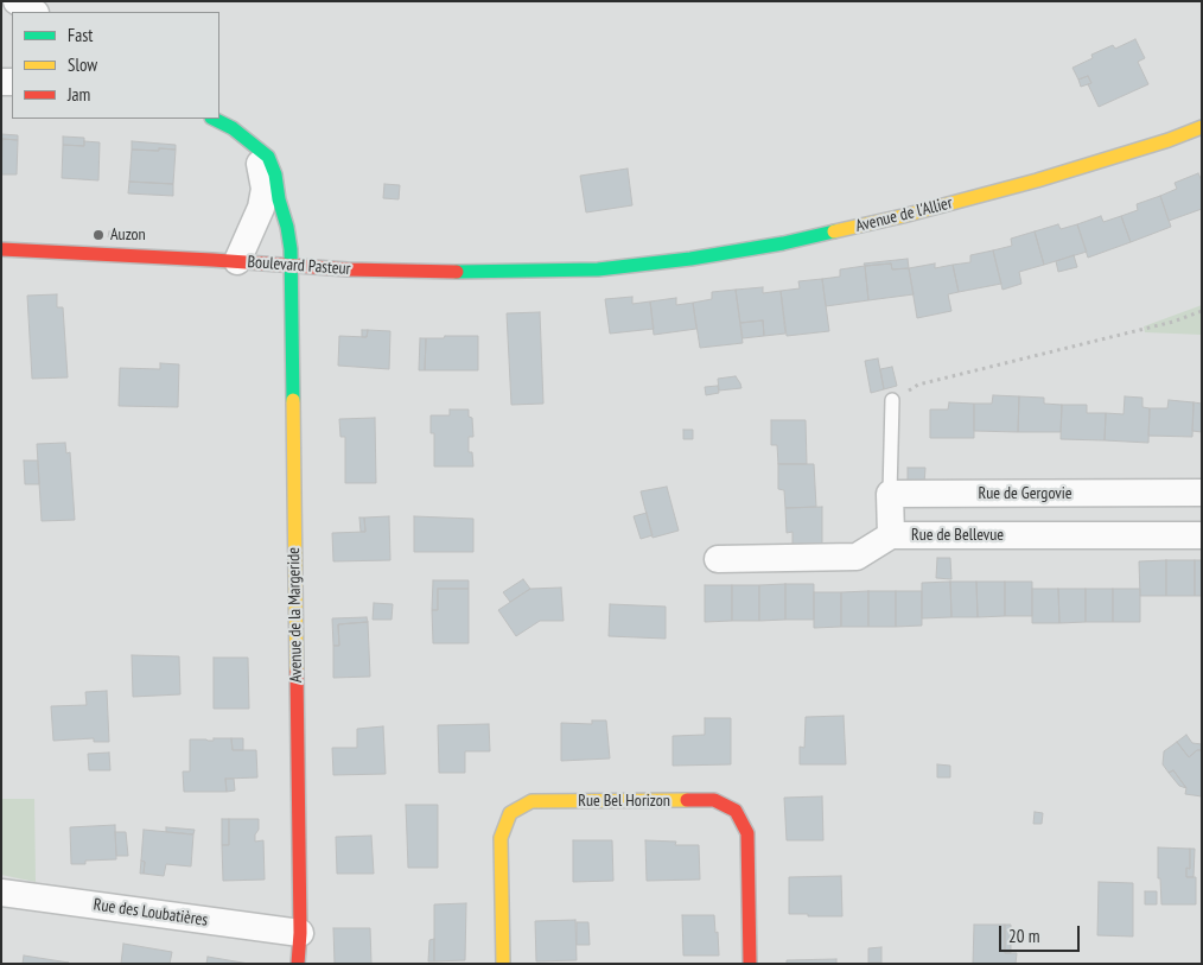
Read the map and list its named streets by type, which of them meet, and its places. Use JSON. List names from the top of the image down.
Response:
{
  "streets": {
    "street": [
      "Avenue de l'Allier",
      "Boulevard Pasteur",
      "Rue de Gergovie",
      "Rue de Bellevue",
      "Avenue de la Margeride",
      "Rue Bel Horizon",
      "Rue des Loubatières"
    ]
  },
  "crossings": [
    ["Avenue de l'Allier", "Boulevard Pasteur"],
    ["Boulevard Pasteur", "Avenue de la Margeride"],
    ["Avenue de la Margeride", "Rue des Loubatières"]
  ],
  "places": ["Auzon"],
  "legend": ["Fast", "Slow", "Jam"],
  "scale_bar": "20 m"
}
